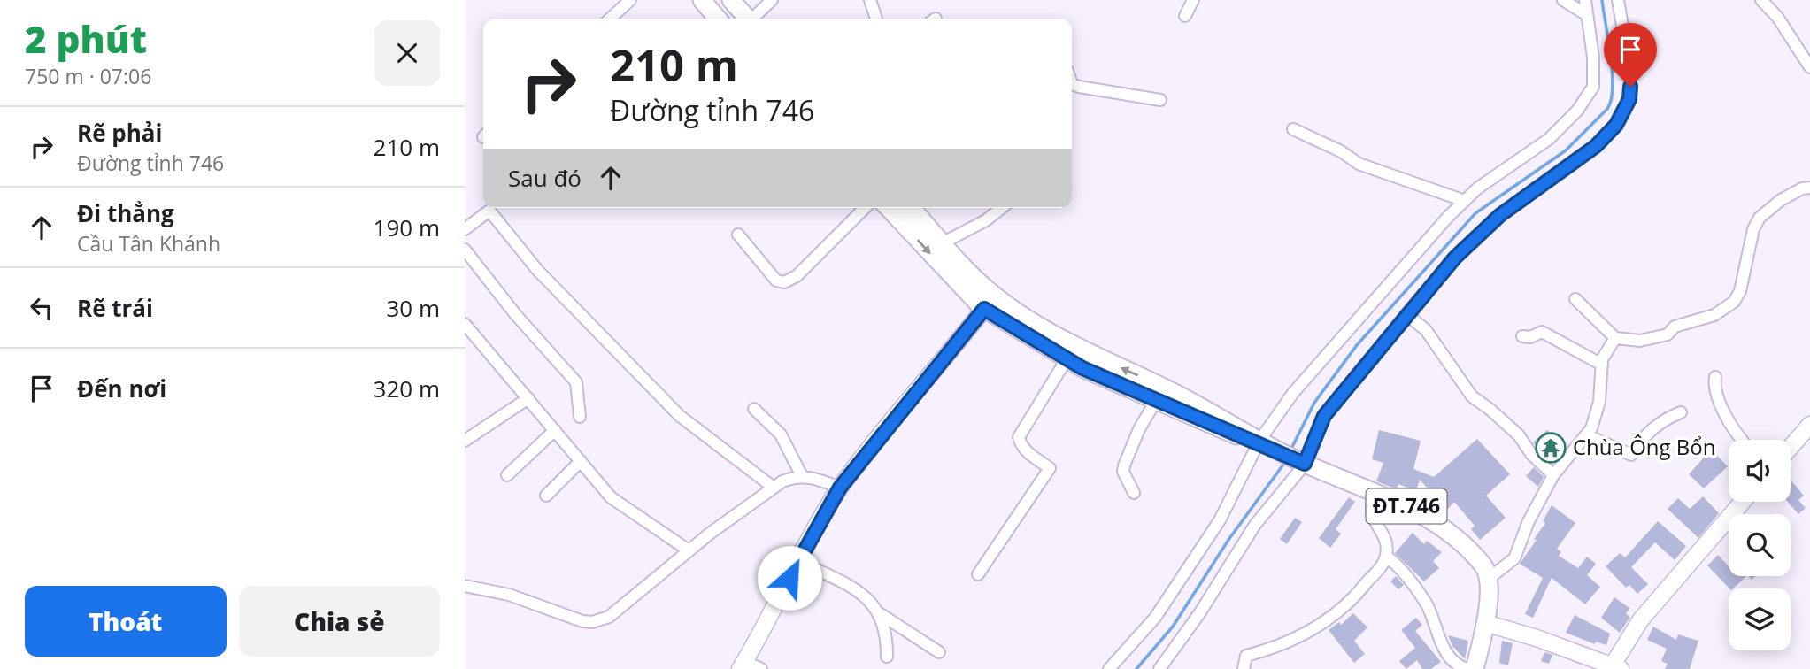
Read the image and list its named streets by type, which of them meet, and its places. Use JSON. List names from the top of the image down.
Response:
{
  "streets": {
    "main road": ["ĐT.746"]
  },
  "places": {
    "temple": ["Chùa Ông Bổn"]
  },
  "page": {
    "heading": ["2 phút", "750 m · 07:06"],
    "turn": ["210 m", "Đường tỉnh 746"],
    "list": [
      {
        "name": "Rẽ phải",
        "note": "Đường tỉnh 746",
        "value": "210 m"
      },
      {
        "name": "Đi thẳng",
        "note": "Cầu Tân Khánh",
        "value": "190 m"
      },
      {
        "name": "Rẽ trái",
        "value": "30 m"
      },
      {
        "name": "Đến nơi",
        "value": "320 m"
      }
    ],
    "then": "Sau đó",
    "buttons": ["Thoát", "Chia sẻ"]
  }
}
